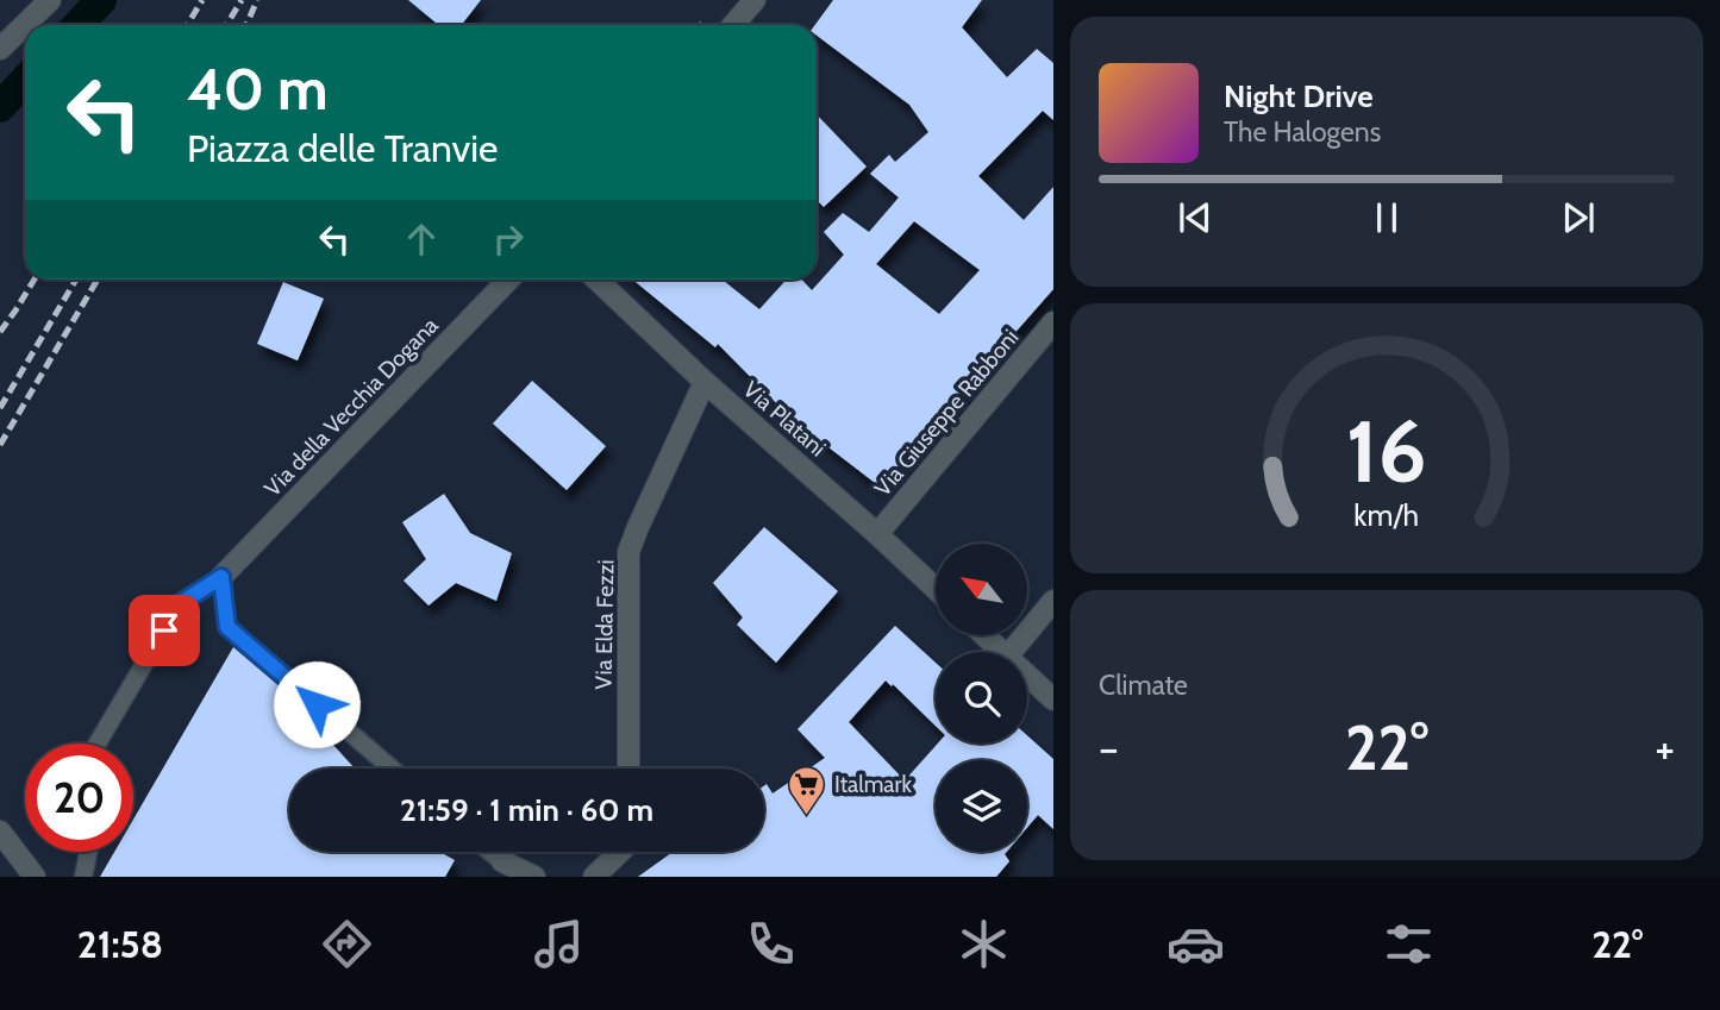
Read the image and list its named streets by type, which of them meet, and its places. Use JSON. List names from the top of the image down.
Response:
{
  "streets": {
    "street": [
      "Via della Vecchia Dogana",
      "Via Giuseppe Rabboni",
      "Via Platani",
      "Via Elda Fezzi"
    ]
  },
  "crossings": [
    ["Via Giuseppe Rabboni", "Via Platani"],
    ["Via Platani", "Via Elda Fezzi"]
  ],
  "places": {
    "supermarket": ["Italmark"]
  },
  "north": "top left",
  "page": {
    "turn": ["40 m", "Piazza delle Tranvie"],
    "song": ["Night Drive", "The Halogens"],
    "tile": "Climate",
    "heat": ["−", "22°", "+"],
    "limit": "20",
    "trip": "21:59 · 1 min · 60 m",
    "tabs": ["21:58", "22°"],
    "gauge": ["16", "km/h"]
  }
}
